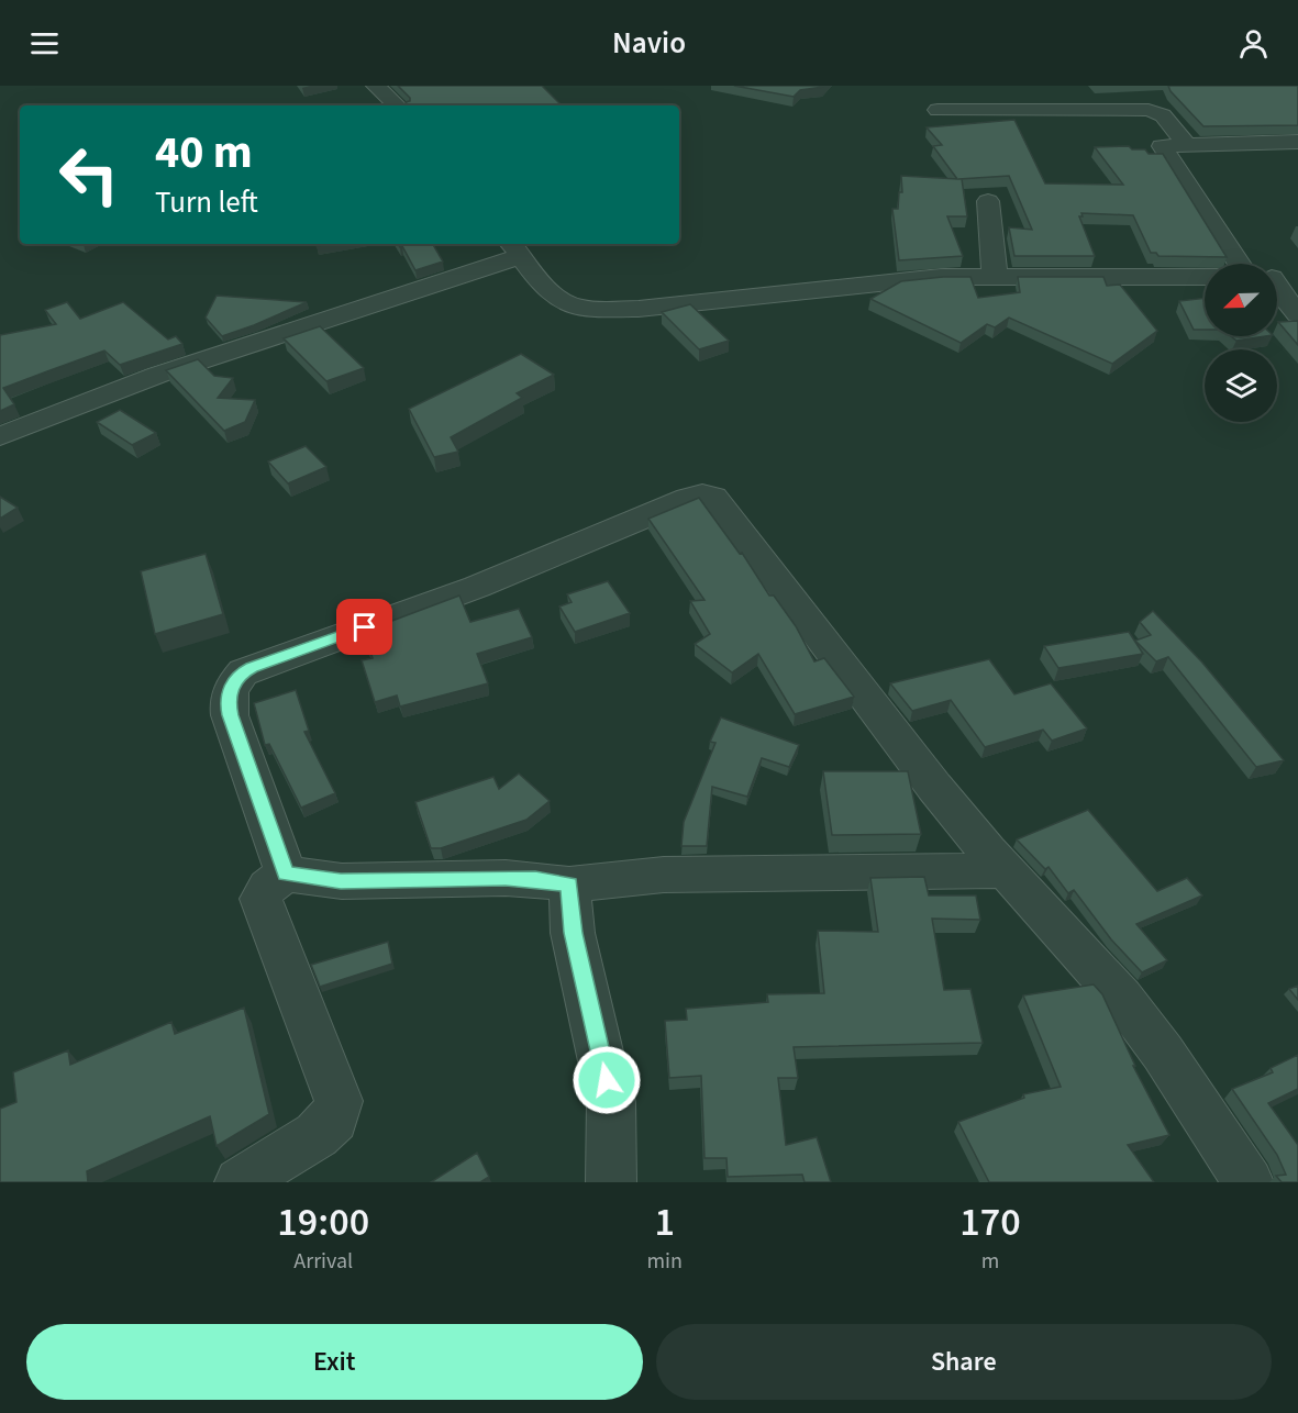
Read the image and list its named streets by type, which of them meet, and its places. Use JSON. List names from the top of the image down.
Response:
{
  "north": "bottom left",
  "page": {
    "header": "Navio",
    "turn": ["40 m", "Turn left"],
    "eta": [
      "19:00",
      "Arrival",
      "1",
      "min",
      "170",
      "m"
    ],
    "buttons": ["Exit", "Share"]
  }
}
